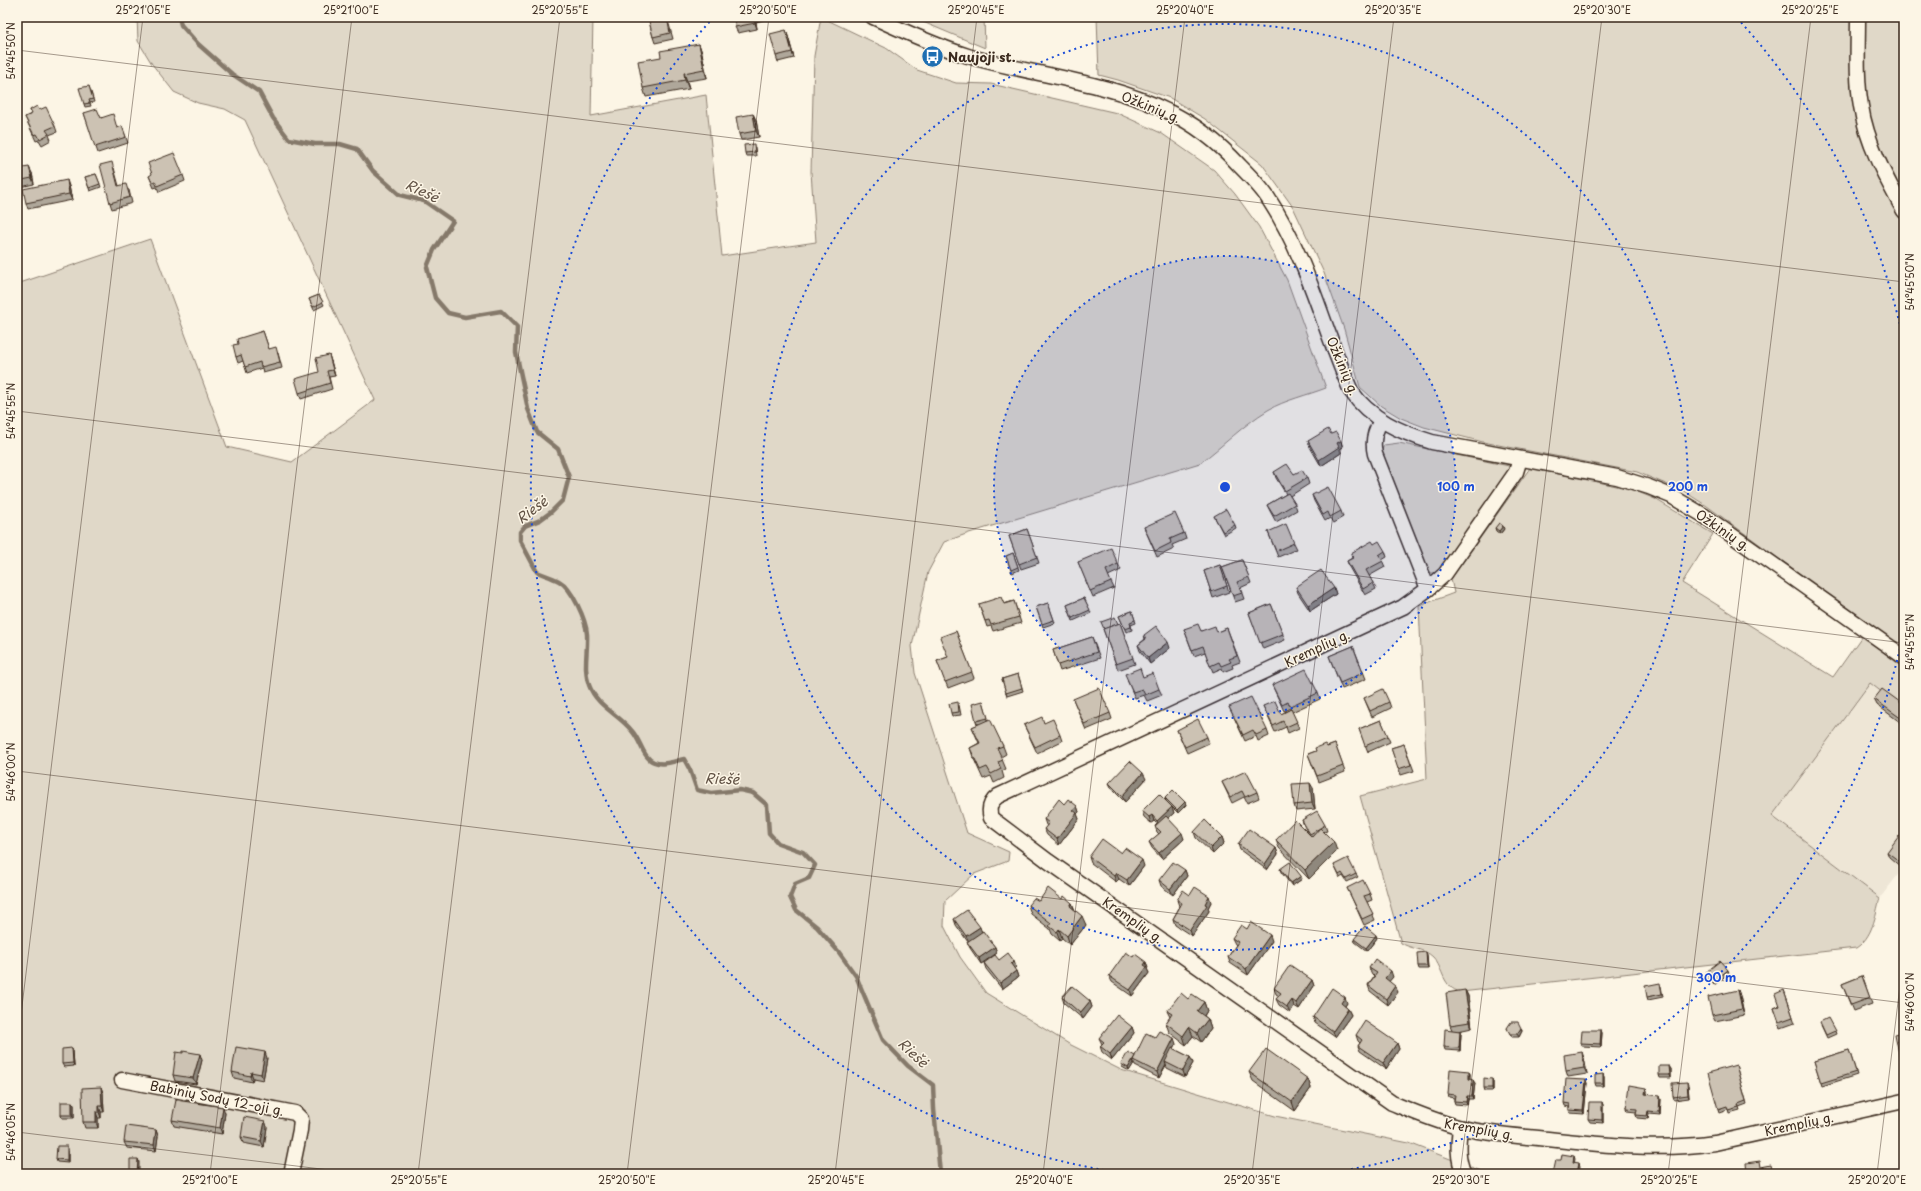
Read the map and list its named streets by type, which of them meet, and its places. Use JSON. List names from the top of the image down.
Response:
{
  "streets": {
    "street": ["Ožkinių g.", "Kremplių g.", "Babinių Sodų 12-oji g."]
  },
  "crossings": [
    ["Ožkinių g.", "Kremplių g."]
  ],
  "water": ["Riešė"],
  "places": {
    "bus stop": ["Naujoji st."]
  },
  "coordinates": [
    "25°21'05\"E",
    "25°21'00\"E",
    "25°20'55\"E",
    "25°20'50\"E",
    "25°20'45\"E",
    "25°20'40\"E",
    "25°20'35\"E",
    "25°20'30\"E",
    "25°20'25\"E",
    "54°45'50\"N",
    "54°45'55\"N",
    "54°46'00\"N",
    "54°46'05\"N",
    "25°20'20\"E"
  ],
  "rings": ["100 m", "200 m", "300 m"]
}
